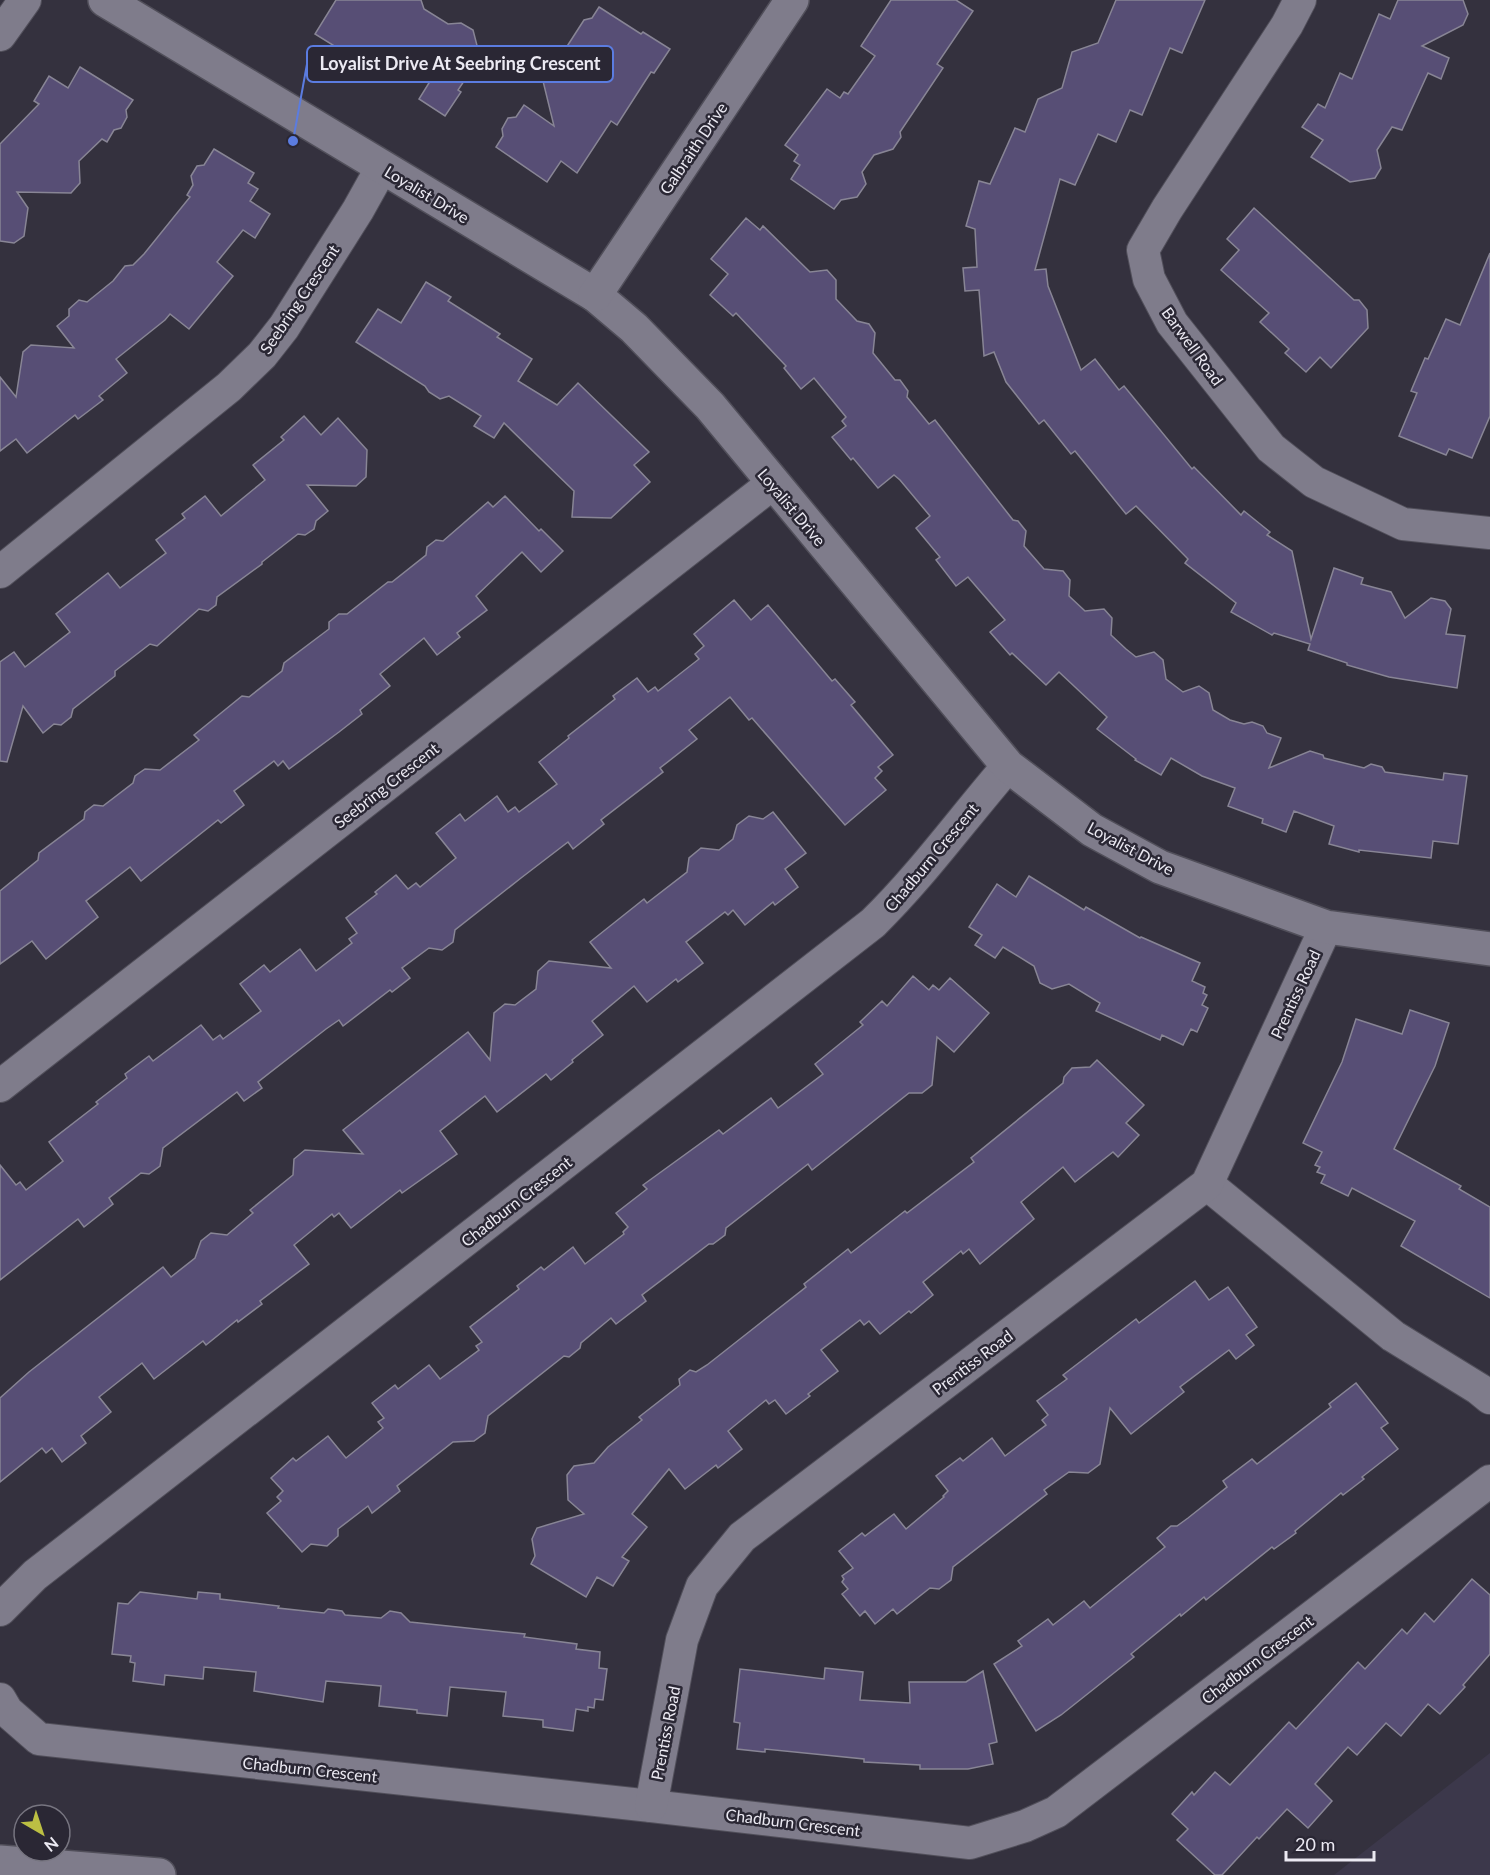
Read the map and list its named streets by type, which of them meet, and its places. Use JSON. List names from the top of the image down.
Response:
{
  "streets": {
    "street": [
      "Galbraith Drive",
      "Loyalist Drive",
      "Seebring Crescent",
      "Barwell Road",
      "Chadburn Crescent",
      "Prentiss Road"
    ]
  },
  "crossings": [
    ["Galbraith Drive", "Loyalist Drive"],
    ["Loyalist Drive", "Seebring Crescent"],
    ["Loyalist Drive", "Chadburn Crescent"],
    ["Loyalist Drive", "Prentiss Road"],
    ["Chadburn Crescent", "Prentiss Road"]
  ],
  "places": ["Loyalist Drive At Seebring Crescent"],
  "scale_bar": "20 m",
  "north": "bottom right"
}
